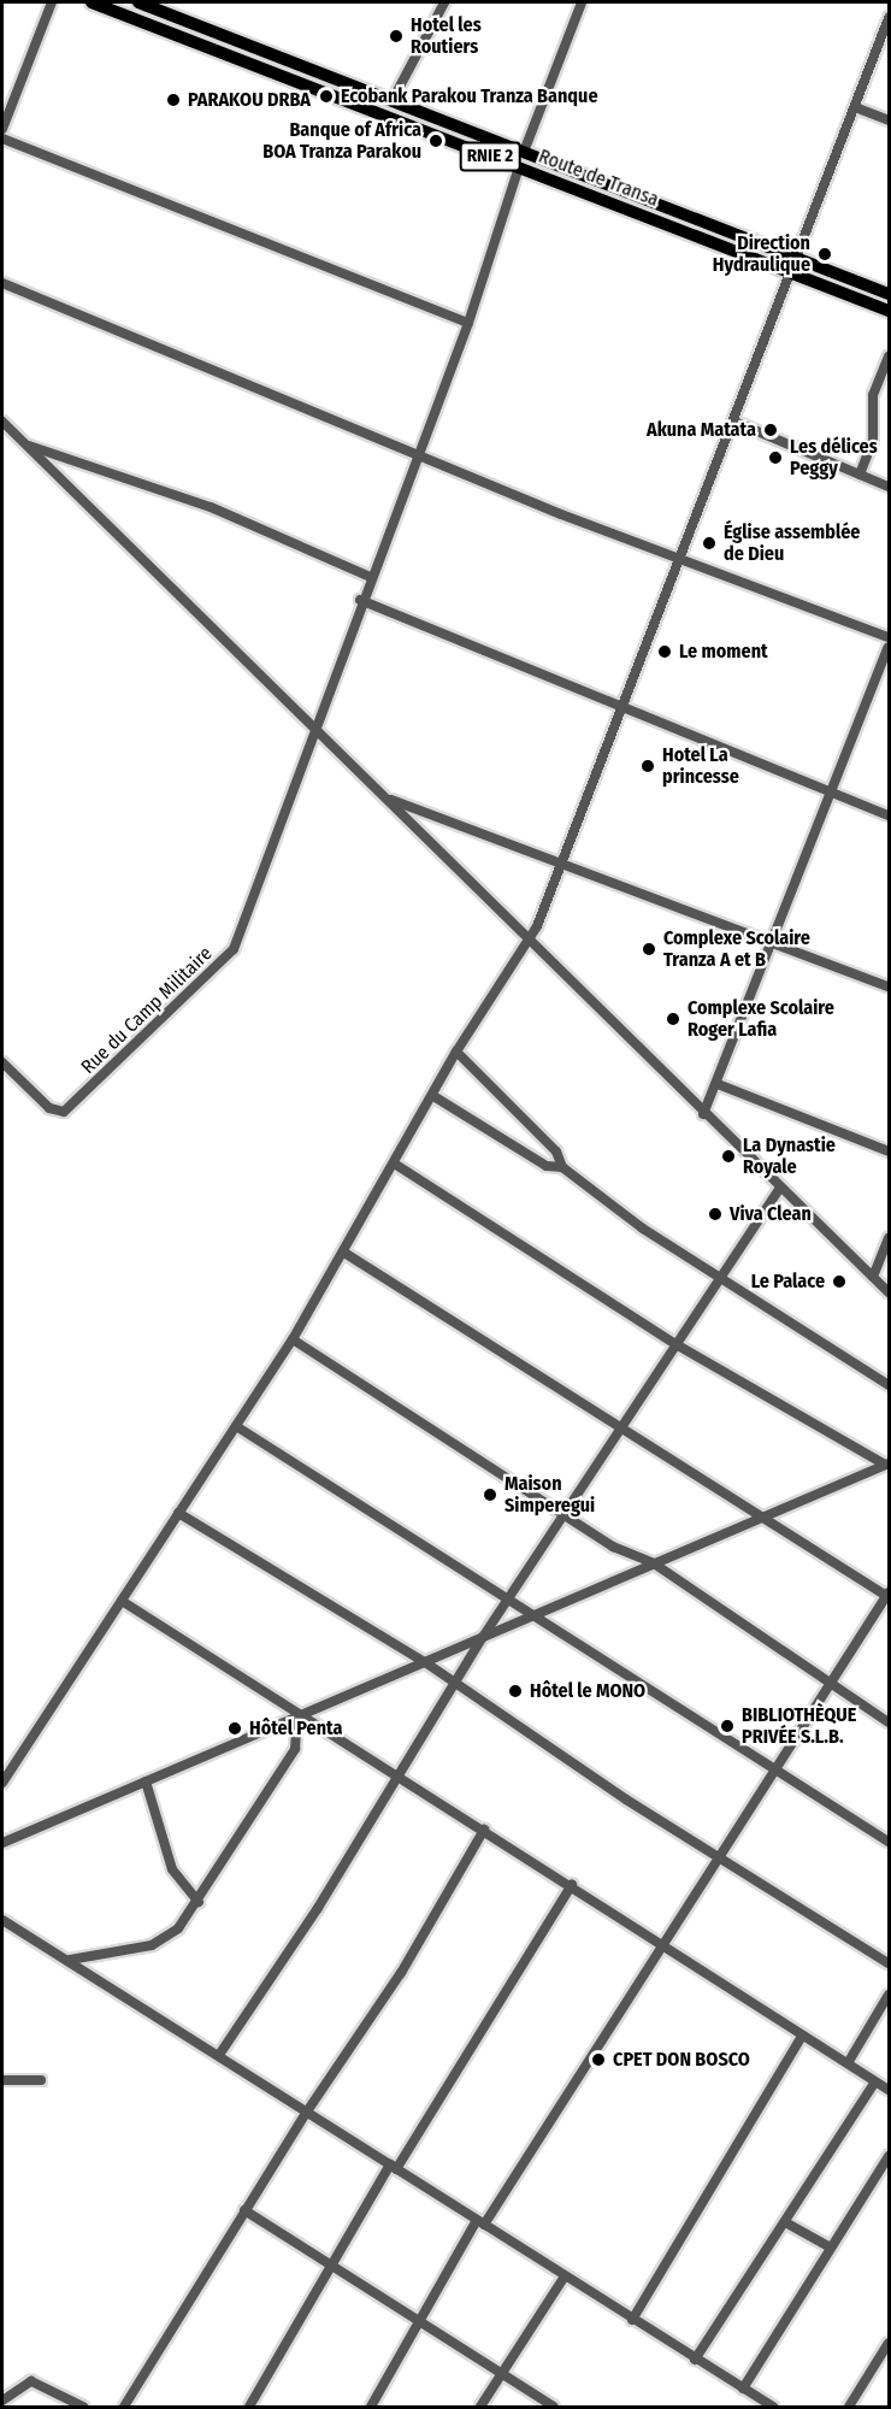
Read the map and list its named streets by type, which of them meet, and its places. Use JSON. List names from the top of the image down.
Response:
{
  "streets": {
    "main road": ["RNIE 2", "Route de Transa"],
    "street": ["Rue du Camp Militaire"]
  },
  "places": [
    "Hotel les Routiers",
    "Ecobank Parakou Tranza Banque",
    "PARAKOU DRBA",
    "Banque of Africa BOA Tranza Parakou",
    "Direction Hydraulique",
    "Akuna Matata",
    "Les délices Peggy",
    "Église assemblée de Dieu",
    "Le moment",
    "Hotel La princesse",
    "Complexe Scolaire Tranza A et B",
    "Complexe Scolaire Roger Lafia",
    "La Dynastie Royale",
    "Viva Clean",
    "Le Palace",
    "Maison Simperegui",
    "Hôtel le MONO",
    "BIBLIOTHÈQUE PRIVÉE S.L.B.",
    "Hôtel Penta",
    "CPET DON BOSCO"
  ]
}
